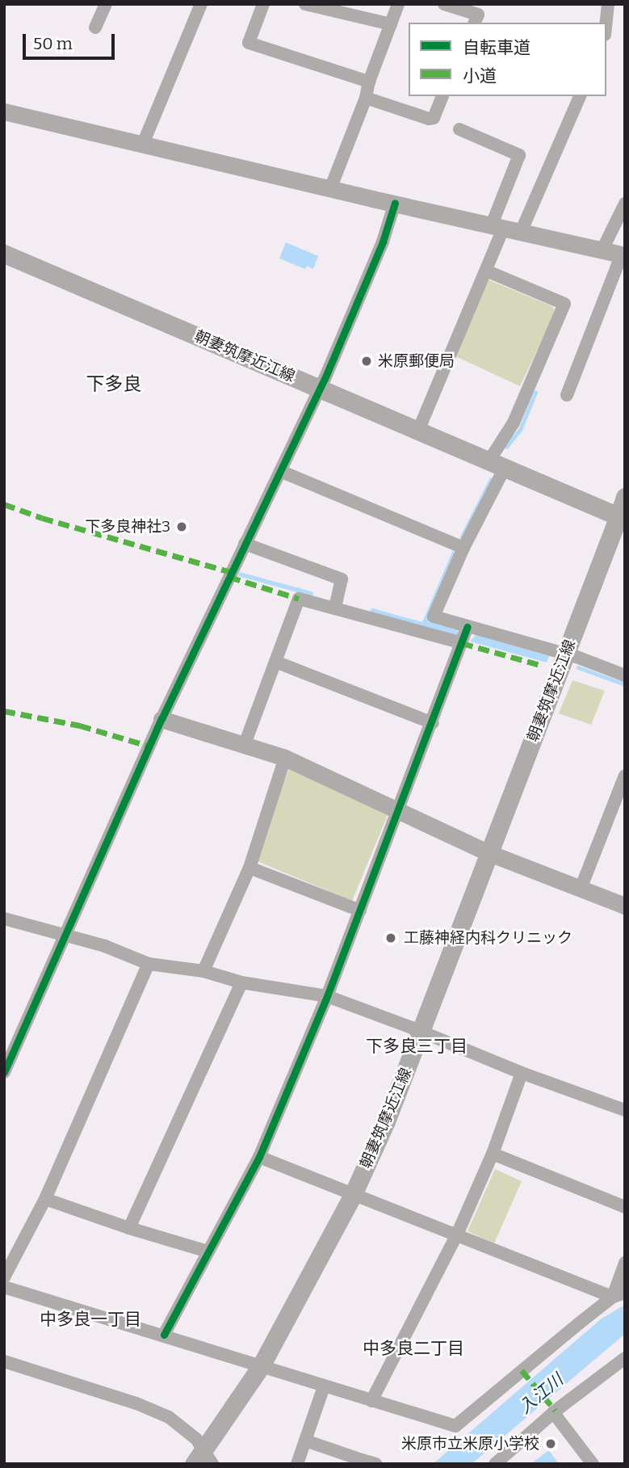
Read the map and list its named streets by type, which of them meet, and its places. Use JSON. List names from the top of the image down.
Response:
{
  "streets": {
    "main road": ["朝妻筑摩近江線"]
  },
  "districts": [
    "下多良",
    "下多良三丁目",
    "中多良一丁目",
    "中多良二丁目"
  ],
  "water": ["入江川"],
  "places": [
    "米原郵便局",
    "下多良神社3",
    "工藤神経内科クリニック",
    "米原市立米原小学校"
  ],
  "legend": ["自転車道", "小道"],
  "scale_bar": "50 m"
}
